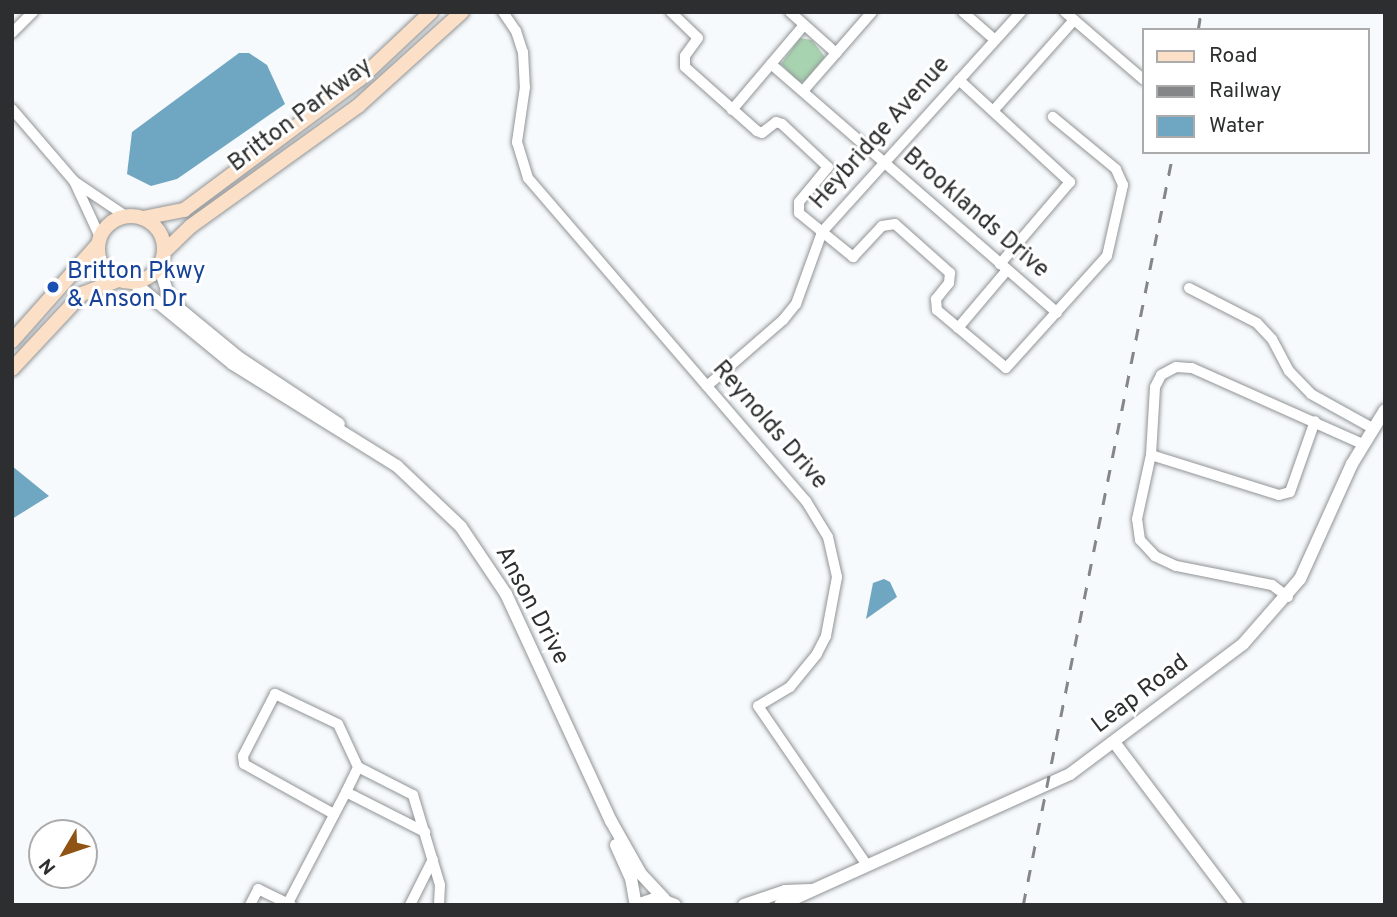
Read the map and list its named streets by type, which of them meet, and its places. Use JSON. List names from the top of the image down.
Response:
{
  "streets": {
    "main road": ["Britton Parkway"],
    "street": [
      "Heybridge Avenue",
      "Brooklands Drive",
      "Reynolds Drive",
      "Anson Drive",
      "Leap Road"
    ]
  },
  "crossings": [
    ["Britton Parkway", "Anson Drive"],
    ["Heybridge Avenue", "Brooklands Drive"],
    ["Heybridge Avenue", "Reynolds Drive"],
    ["Reynolds Drive", "Leap Road"]
  ],
  "places": ["Britton Pkwy & Anson Dr"],
  "legend": ["Road", "Railway", "Water"],
  "north": "bottom left"
}
